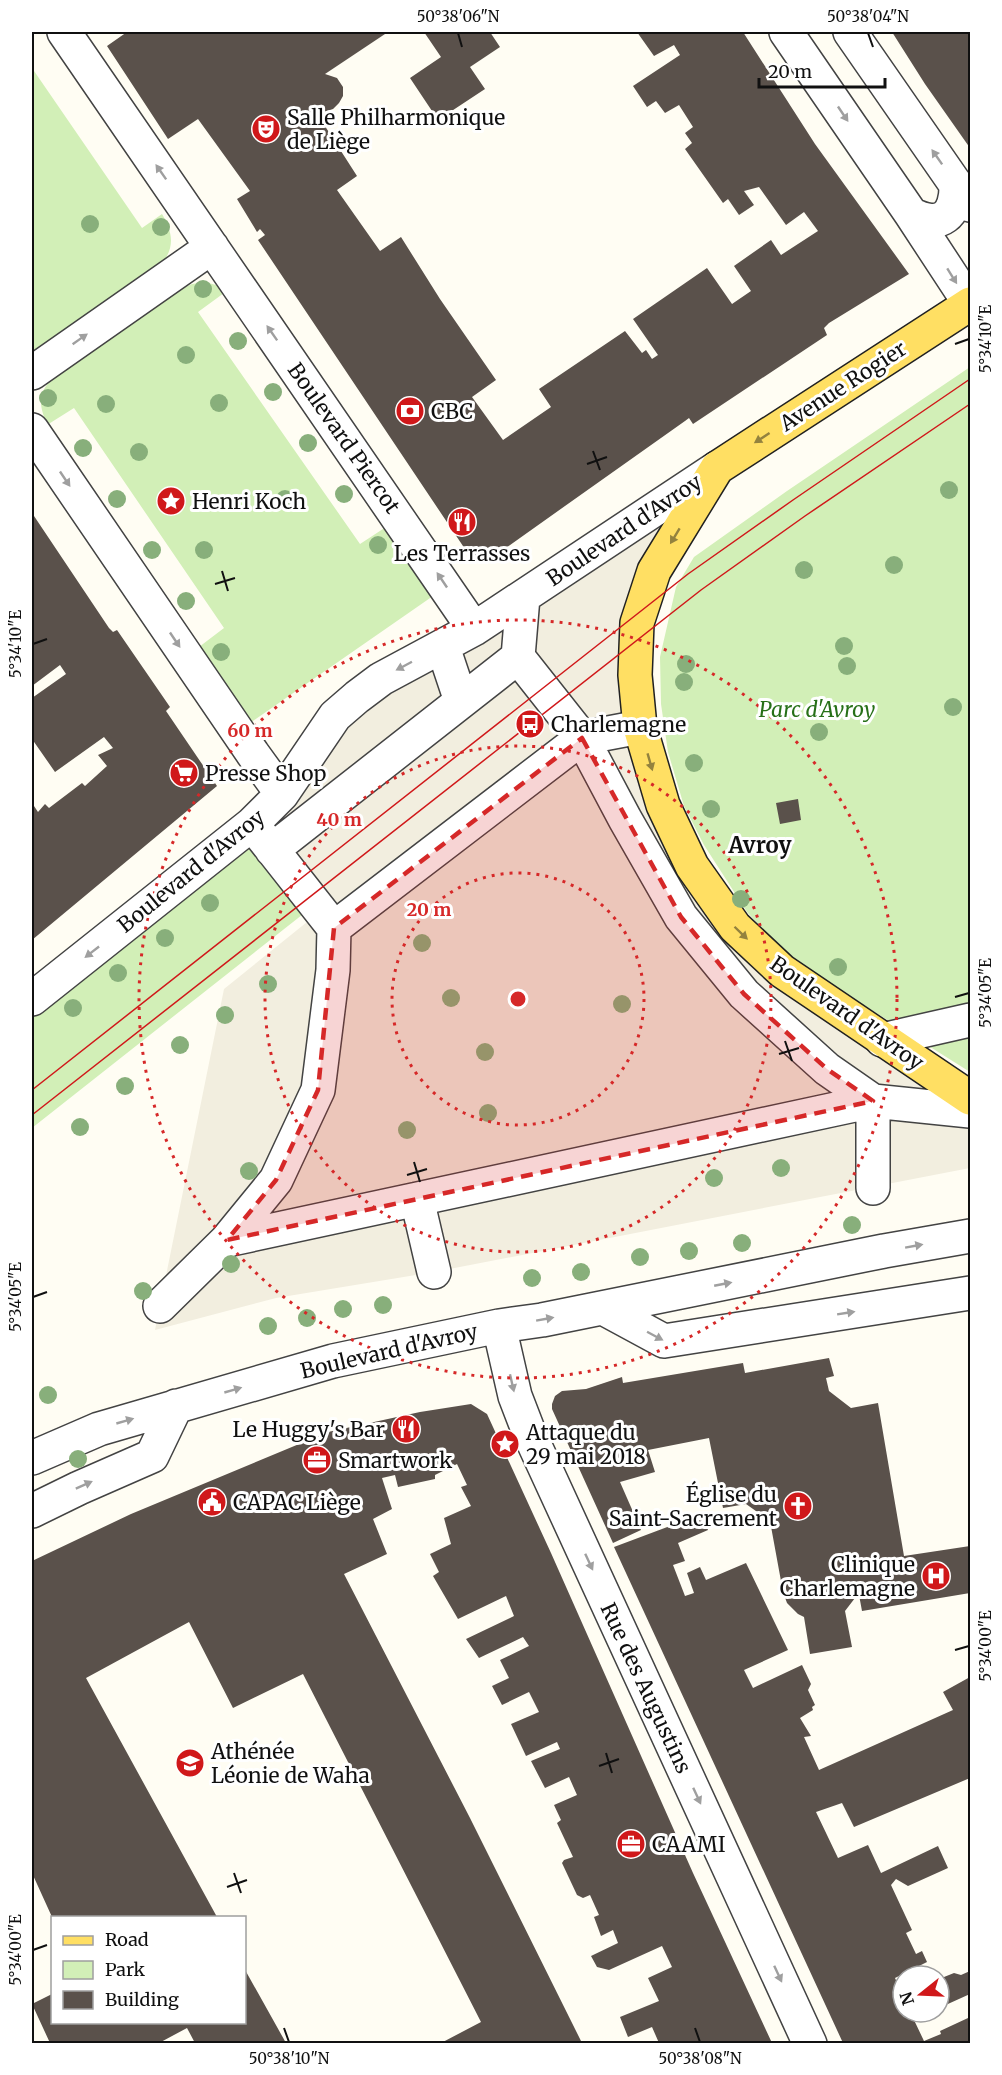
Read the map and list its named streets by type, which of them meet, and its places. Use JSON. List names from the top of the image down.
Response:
{
  "streets": {
    "main road": ["Avenue Rogier", "Boulevard d'Avroy"],
    "street": ["Boulevard Piercot", "Rue des Augustins"]
  },
  "crossings": [
    ["Avenue Rogier", "Boulevard d'Avroy"],
    ["Boulevard Piercot", "Boulevard d'Avroy"],
    ["Boulevard d'Avroy", "Rue des Augustins"]
  ],
  "one_way": ["Avenue Rogier", "Rue des Augustins"],
  "districts": ["Avroy"],
  "parks": ["Parc d'Avroy"],
  "places": {
    "theatre": ["Salle Philharmonique de Liège"],
    "bank": ["CBC"],
    "place": ["Henri Koch", "Attaque du 29 mai 2018"],
    "restaurant": ["Les Terrasses", "Le Huggy's Bar"],
    "bus stop": ["Charlemagne"],
    "supermarket": ["Presse Shop"],
    "office": ["Smartwork", "CAAMI"],
    "public building": ["CAPAC Liège"],
    "church": ["Église du Saint-Sacrement"],
    "hospital": ["Clinique Charlemagne"],
    "school or university": ["Athénée Léonie de Waha"]
  },
  "legend": ["Road", "Park", "Building"],
  "scale_bar": "20 m",
  "north": "left",
  "coordinates": [
    "50°38'06\"N",
    "50°38'04\"N",
    "5°34'10\"E",
    "5°34'05\"E",
    "5°34'00\"E",
    "50°38'10\"N",
    "50°38'08\"N"
  ],
  "rings": ["60 m", "40 m", "20 m"]
}
